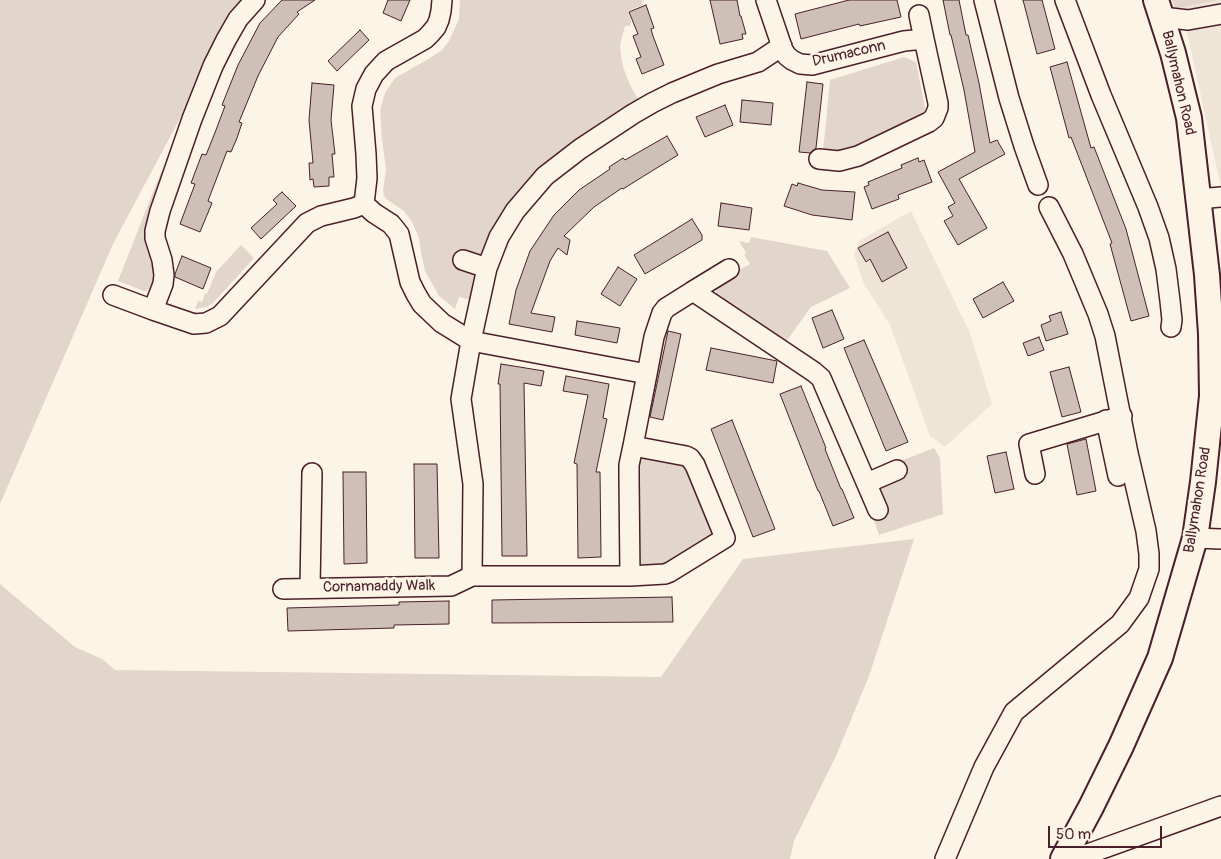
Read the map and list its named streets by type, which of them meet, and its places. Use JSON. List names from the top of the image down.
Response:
{
  "streets": {
    "main road": ["Ballymahon Road"],
    "street": ["Drumaconn", "Cornamaddy Walk"]
  },
  "scale_bar": "50 m"
}
